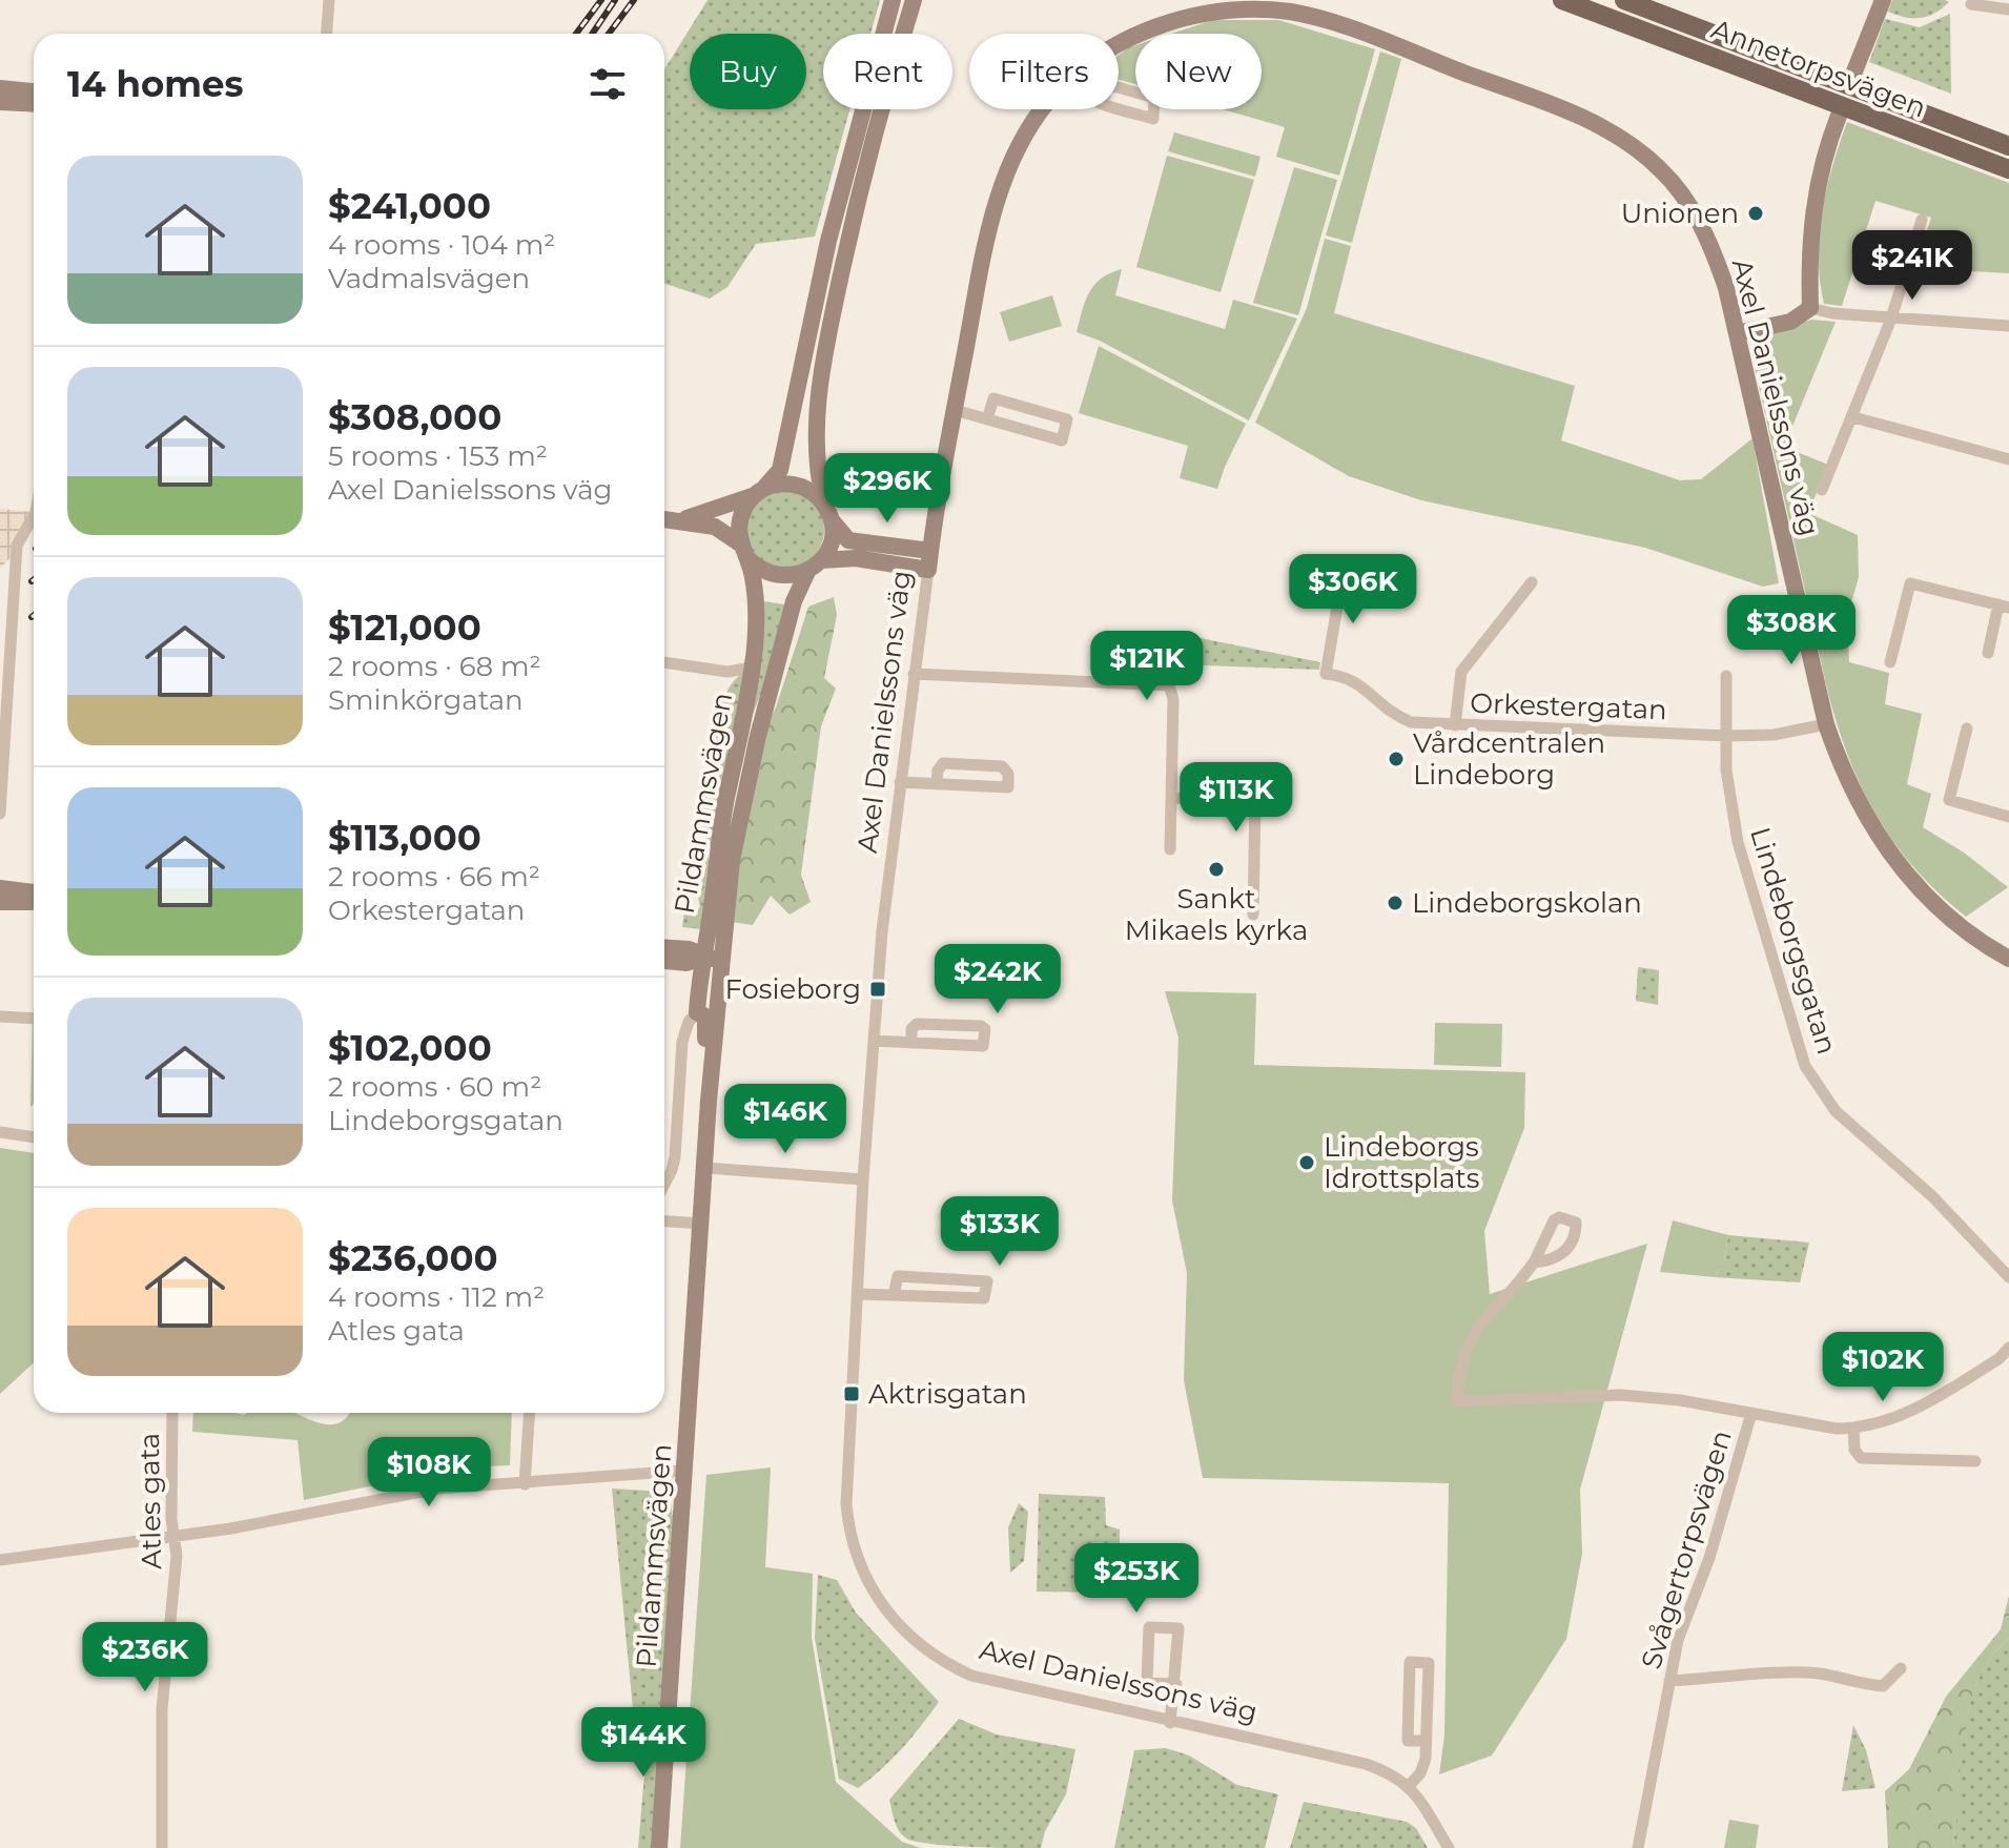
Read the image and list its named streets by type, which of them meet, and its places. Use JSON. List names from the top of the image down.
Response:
{
  "streets": {
    "main road": ["Annetorpsvägen", "Axel Danielssons väg", "Pildammsvägen"],
    "street": [
      "Orkestergatan",
      "Lindeborgsgatan",
      "Atles gata",
      "Svågertorpsvägen"
    ]
  },
  "crossings": [
    ["Axel Danielssons väg", "Orkestergatan"],
    ["Orkestergatan", "Lindeborgsgatan"]
  ],
  "places": {
    "other": [
      "Unionen",
      "Vårdcentralen Lindeborg",
      "Sankt Mikaels kyrka",
      "Lindeborgskolan",
      "Lindeborgs Idrottsplats"
    ],
    "transit": ["Fosieborg", "Aktrisgatan"]
  },
  "page": {
    "chip": [
      "Buy",
      "Rent",
      "Filters",
      "New"
    ],
    "heading": "14 homes",
    "list": [
      {
        "name": "$241,000",
        "note": "4 rooms · 104 m² · Vadmalsvägen"
      },
      {
        "name": "$308,000",
        "note": "5 rooms · 153 m² · Axel Danielssons väg"
      },
      {
        "name": "$121,000",
        "note": "2 rooms · 68 m² · Sminkörgatan"
      },
      {
        "name": "$113,000",
        "note": "2 rooms · 66 m² · Orkestergatan"
      },
      {
        "name": "$102,000",
        "note": "2 rooms · 60 m² · Lindeborgsgatan"
      },
      {
        "name": "$236,000",
        "note": "4 rooms · 112 m² · Atles gata"
      }
    ],
    "price": [
      "$241K",
      "$296K",
      "$306K",
      "$308K",
      "$121K",
      "$113K",
      "$242K",
      "$146K",
      "$133K",
      "$102K",
      "$108K",
      "$253K",
      "$236K",
      "$144K"
    ]
  }
}
